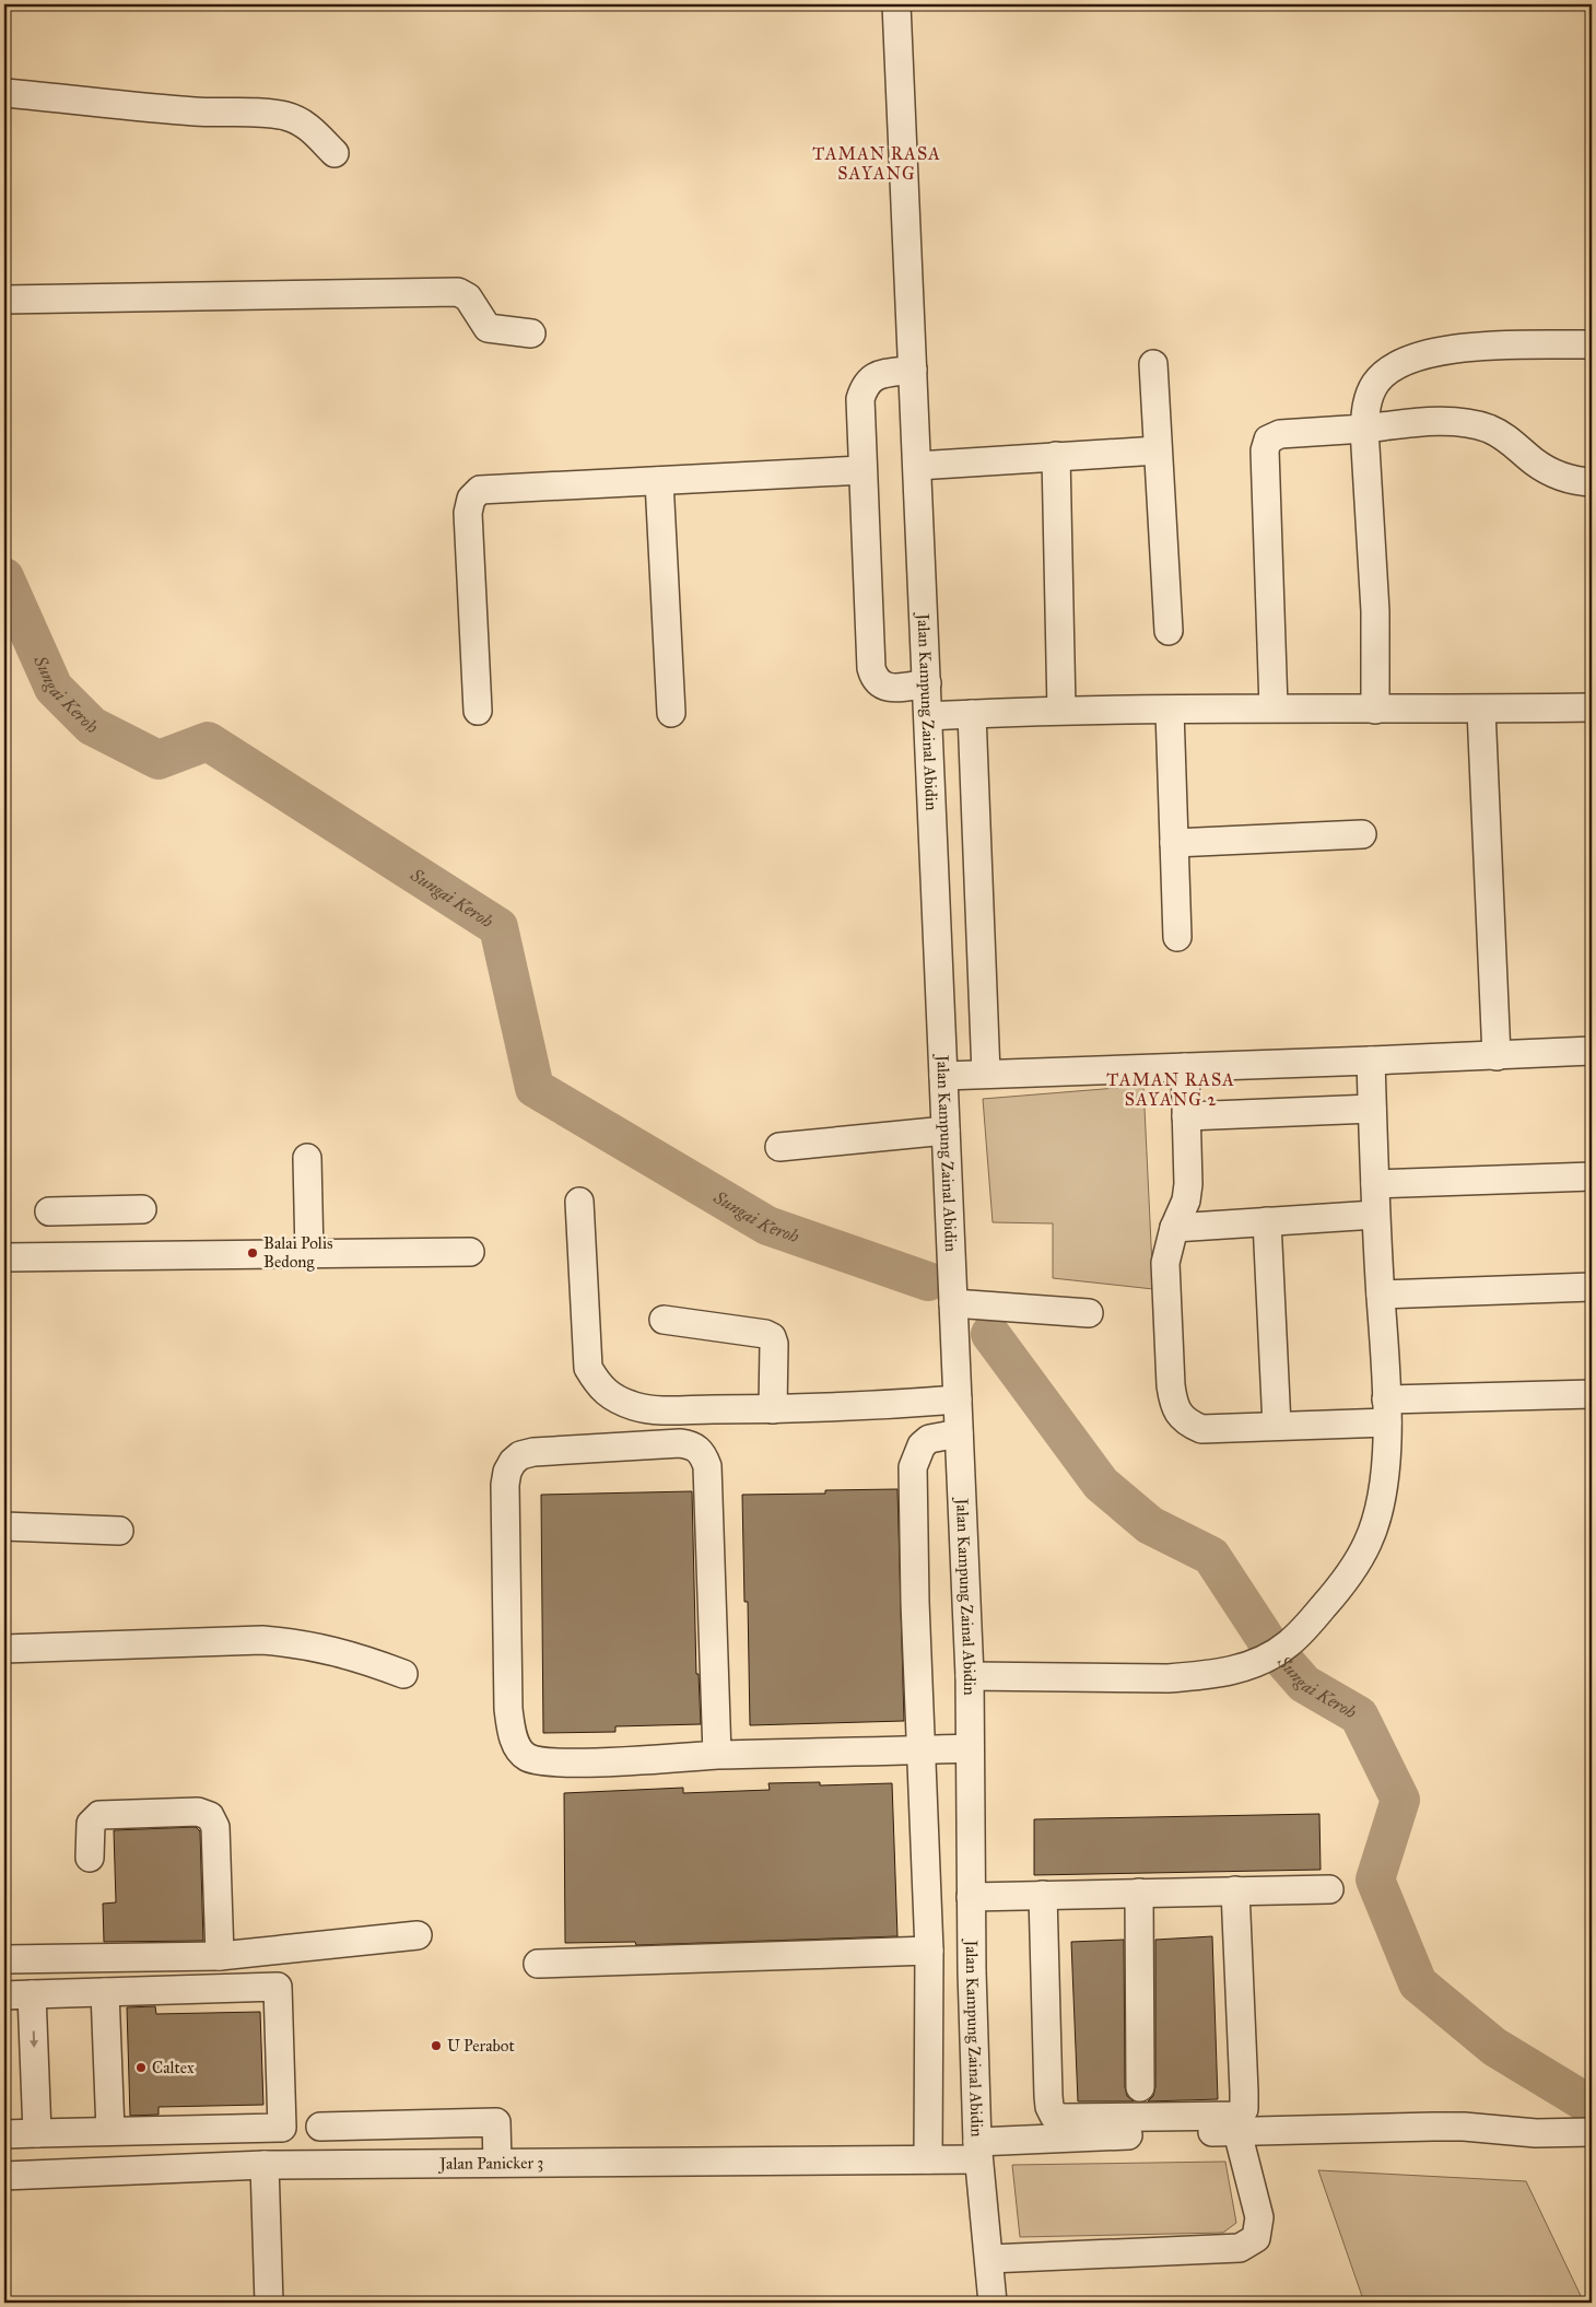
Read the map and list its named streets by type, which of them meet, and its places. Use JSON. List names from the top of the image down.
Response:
{
  "streets": {
    "street": ["Jalan Kampung Zainal Abidin", "Jalan Panicker 3"]
  },
  "crossings": [
    ["Jalan Kampung Zainal Abidin", "Jalan Panicker 3"]
  ],
  "districts": ["TAMAN RASA SAYANG", "TAMAN RASA SAYANG 2"],
  "water": ["Sungai Keroh"],
  "places": ["Balai Polis Bedong", "U Perabot", "Caltex"]
}
